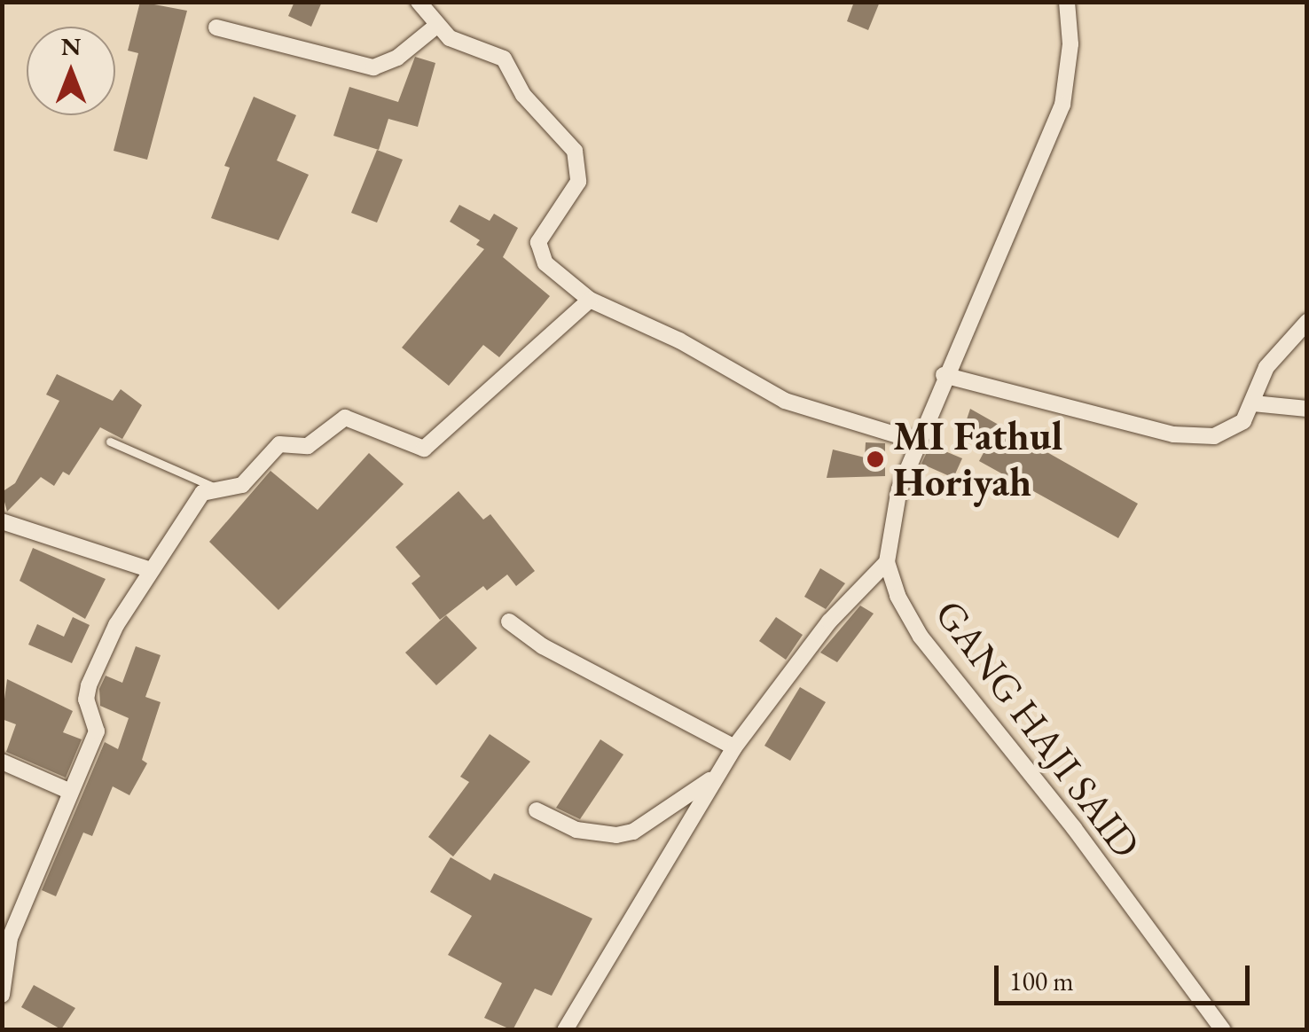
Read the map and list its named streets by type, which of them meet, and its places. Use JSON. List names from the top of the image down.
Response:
{
  "streets": {
    "street": ["GANG HAJI SAID"]
  },
  "places": ["MI Fathul Horiyah"],
  "scale_bar": "100 m",
  "north": "top"
}
